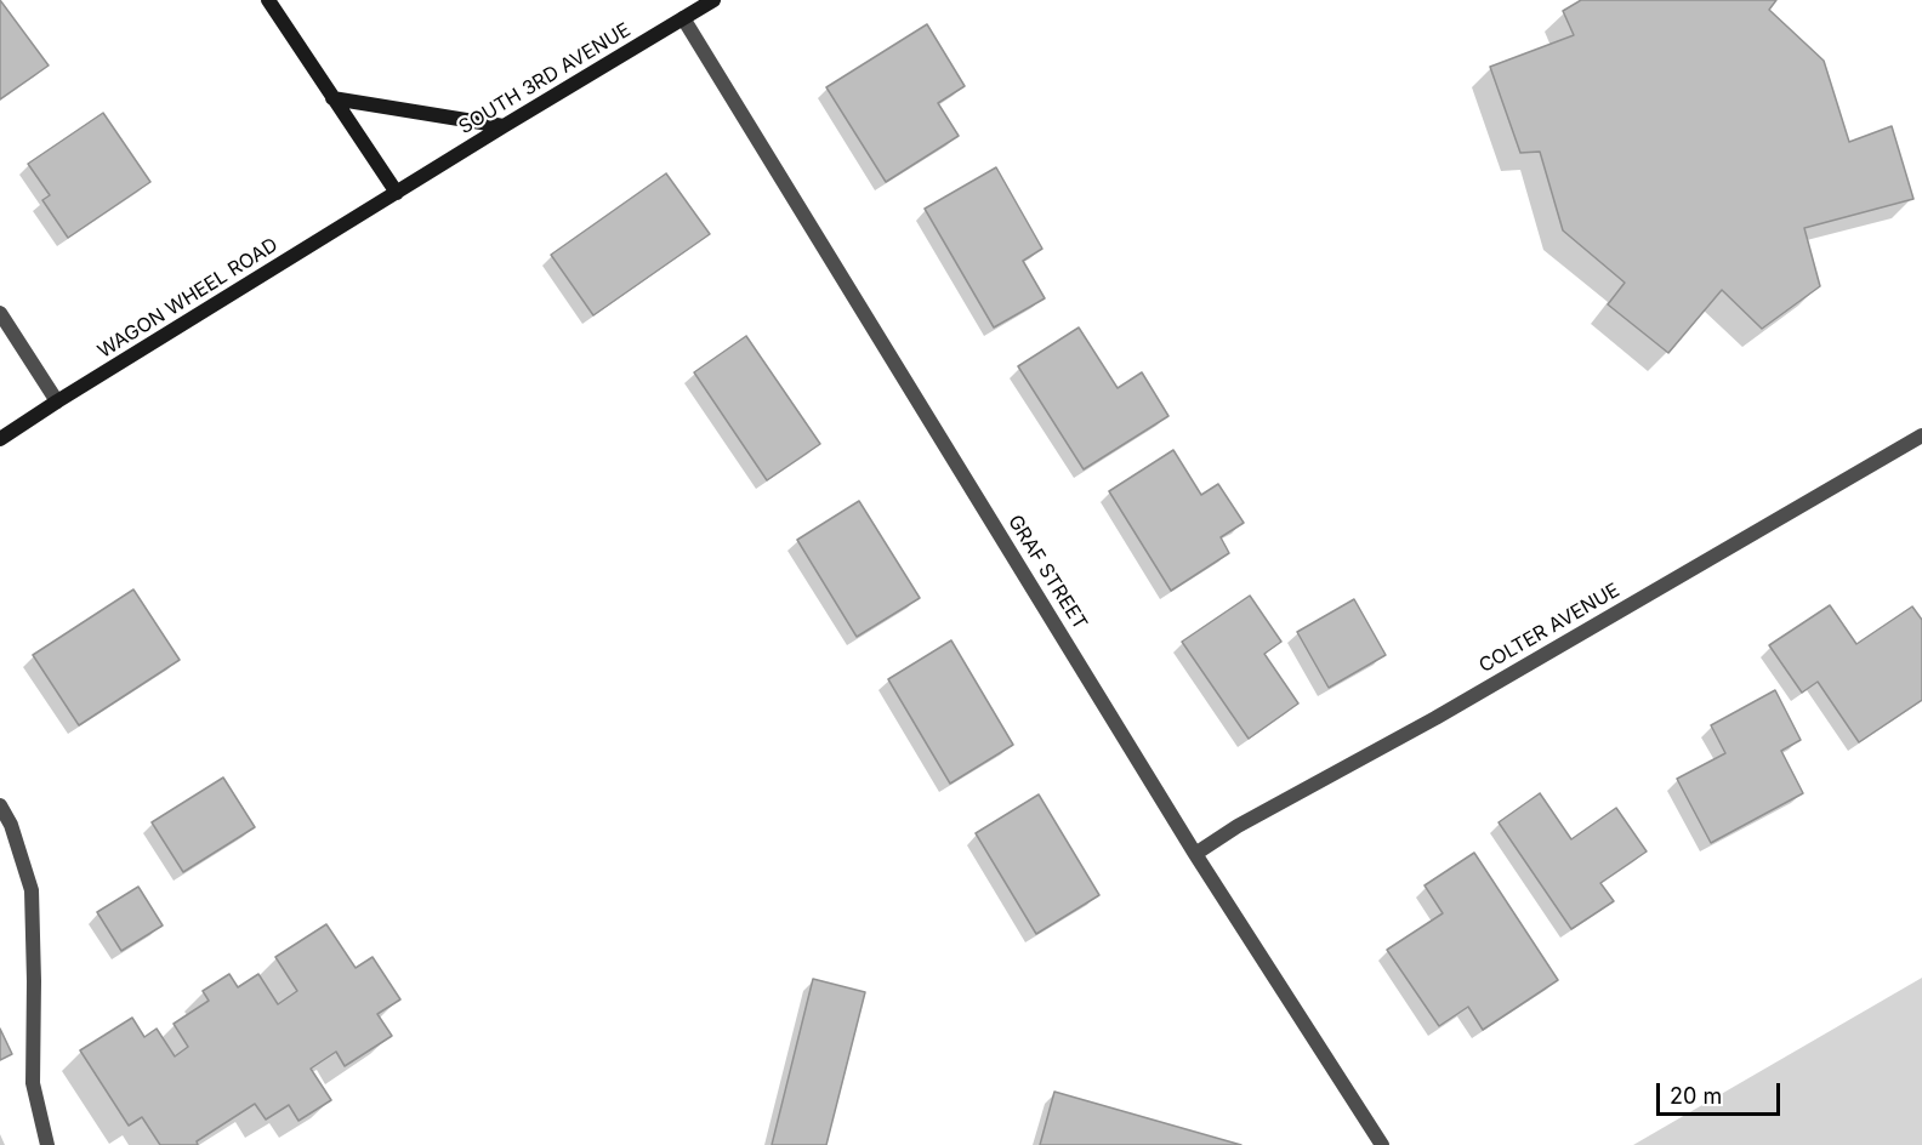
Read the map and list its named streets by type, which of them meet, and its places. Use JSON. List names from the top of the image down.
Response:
{
  "streets": {
    "main road": ["SOUTH 3RD AVENUE", "WAGON WHEEL ROAD"],
    "street": ["GRAF STREET", "COLTER AVENUE"]
  },
  "crossings": [
    ["SOUTH 3RD AVENUE", "WAGON WHEEL ROAD"],
    ["SOUTH 3RD AVENUE", "GRAF STREET"],
    ["GRAF STREET", "COLTER AVENUE"]
  ],
  "scale_bar": "20 m"
}
